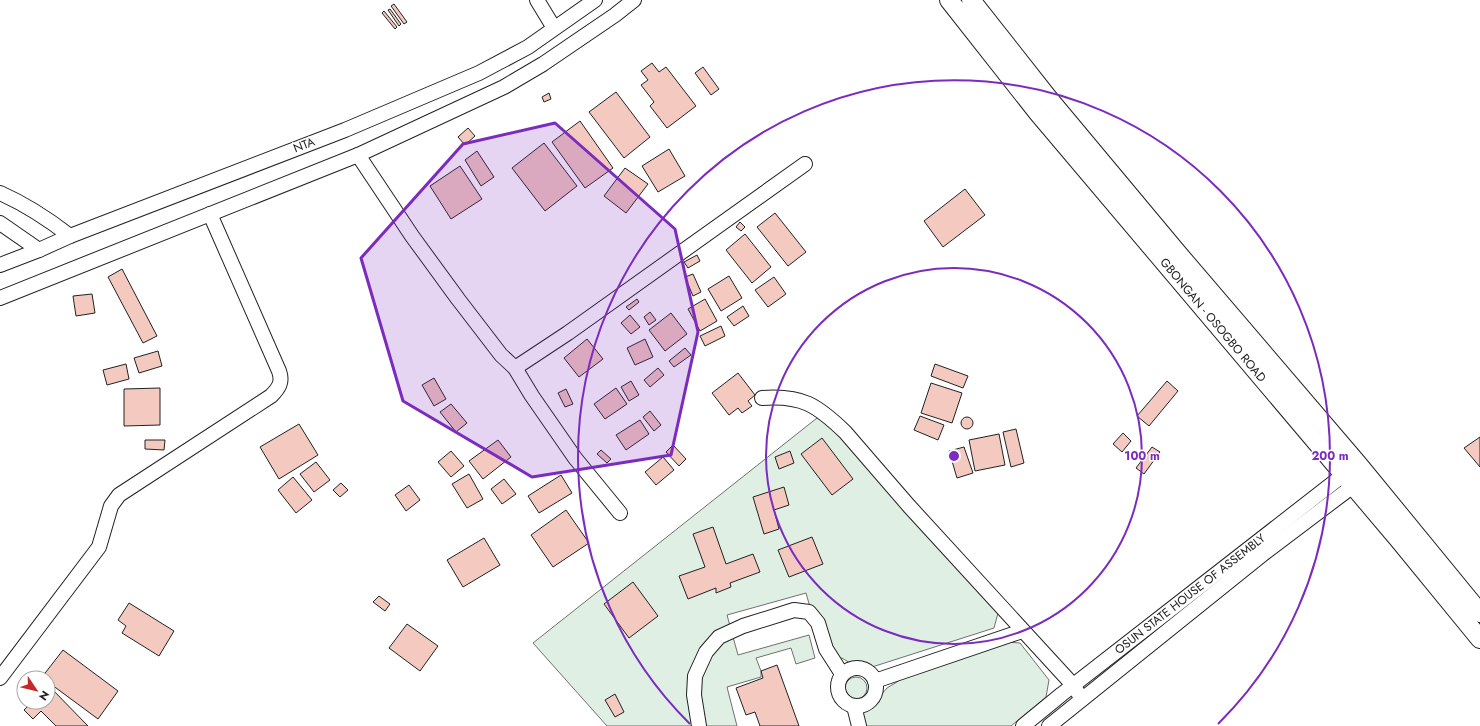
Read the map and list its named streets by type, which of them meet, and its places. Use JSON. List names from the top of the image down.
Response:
{
  "streets": {
    "main road": ["GBONGAN - OSOGBO ROAD"],
    "street": ["NTA", "OSUN STATE HOUSE OF ASSEMBLY"]
  },
  "crossings": [
    ["GBONGAN - OSOGBO ROAD", "OSUN STATE HOUSE OF ASSEMBLY"]
  ],
  "north": "bottom right",
  "rings": ["100 m", "200 m"]
}
